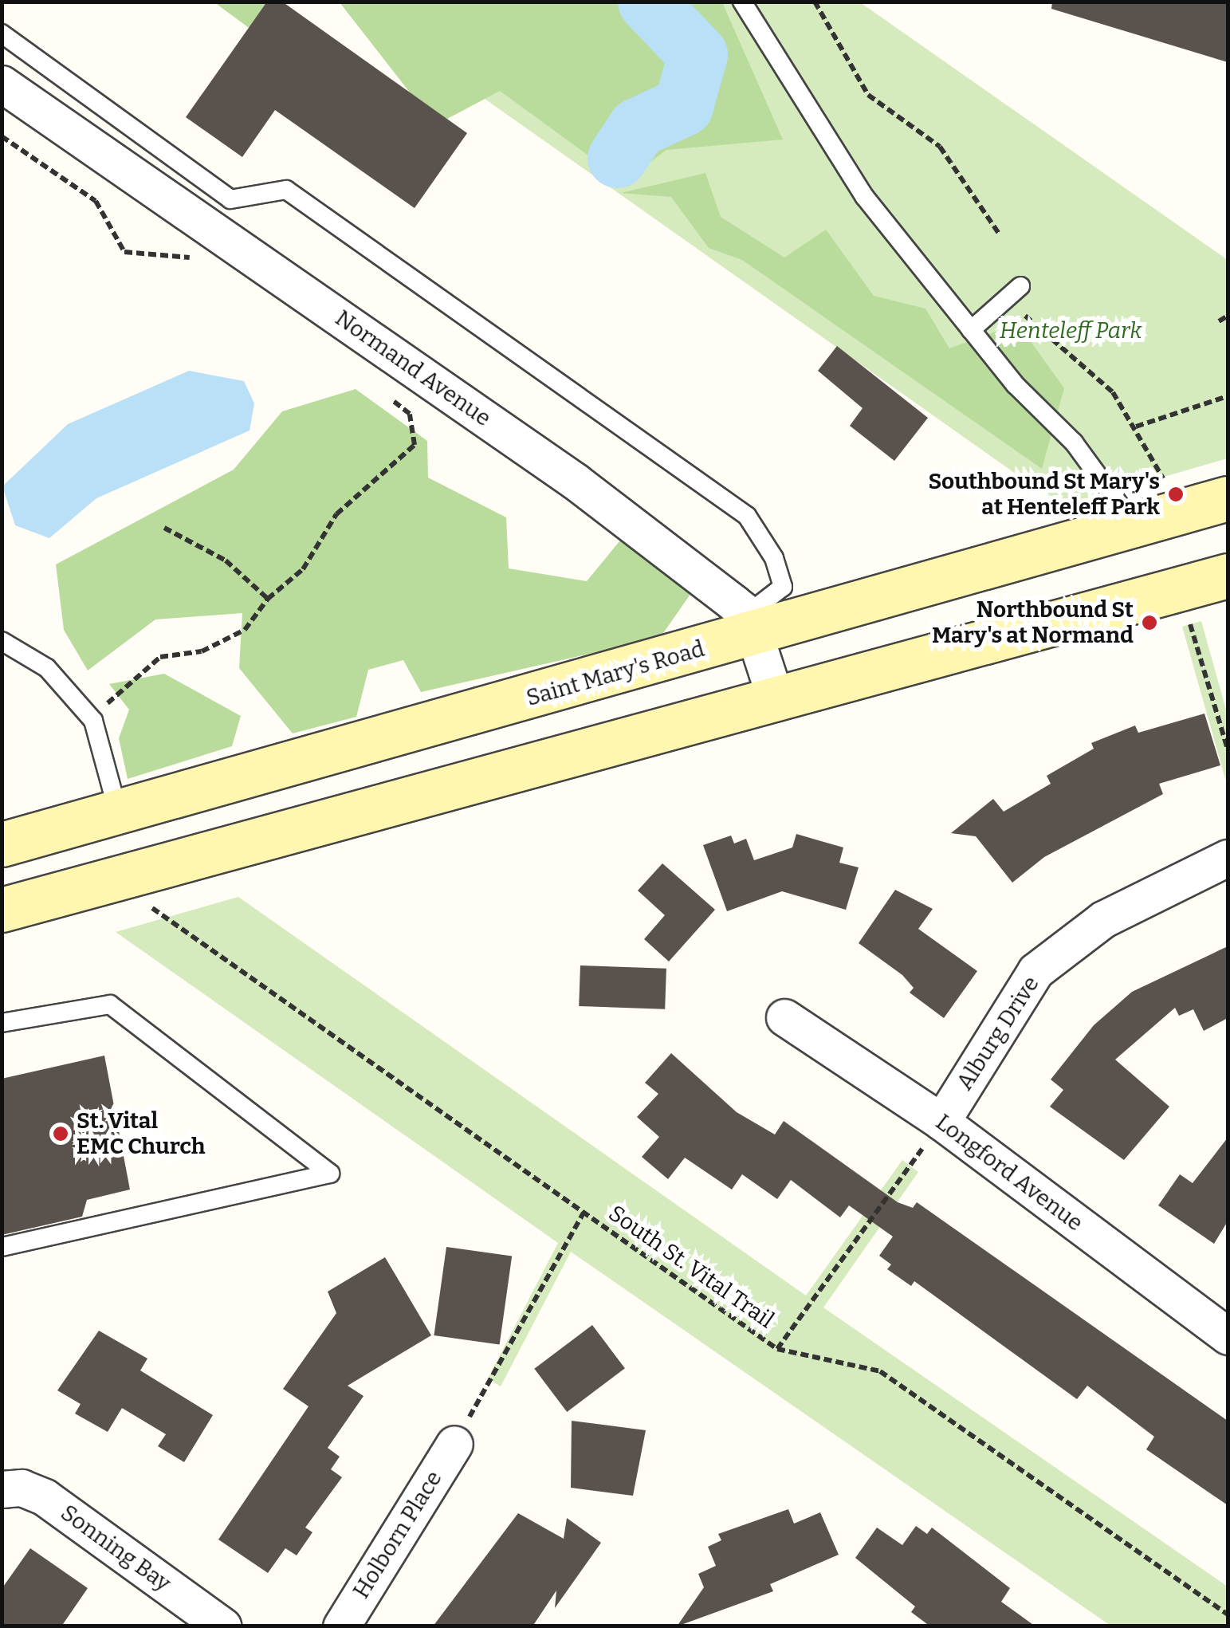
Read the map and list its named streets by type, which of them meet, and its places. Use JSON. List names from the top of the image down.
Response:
{
  "streets": {
    "main road": ["Saint Mary's Road"],
    "street": [
      "Normand Avenue",
      "Alburg Drive",
      "Longford Avenue",
      "Holborn Place",
      "Sonning Bay"
    ],
    "path": ["South St. Vital Trail"]
  },
  "crossings": [
    ["Normand Avenue", "Saint Mary's Road"],
    ["Alburg Drive", "Longford Avenue"]
  ],
  "parks": ["Henteleff Park"],
  "places": ["Southbound St Mary's at Henteleff Park", "Northbound St Mary's at Normand", "St. Vital EMC Church"]
}
